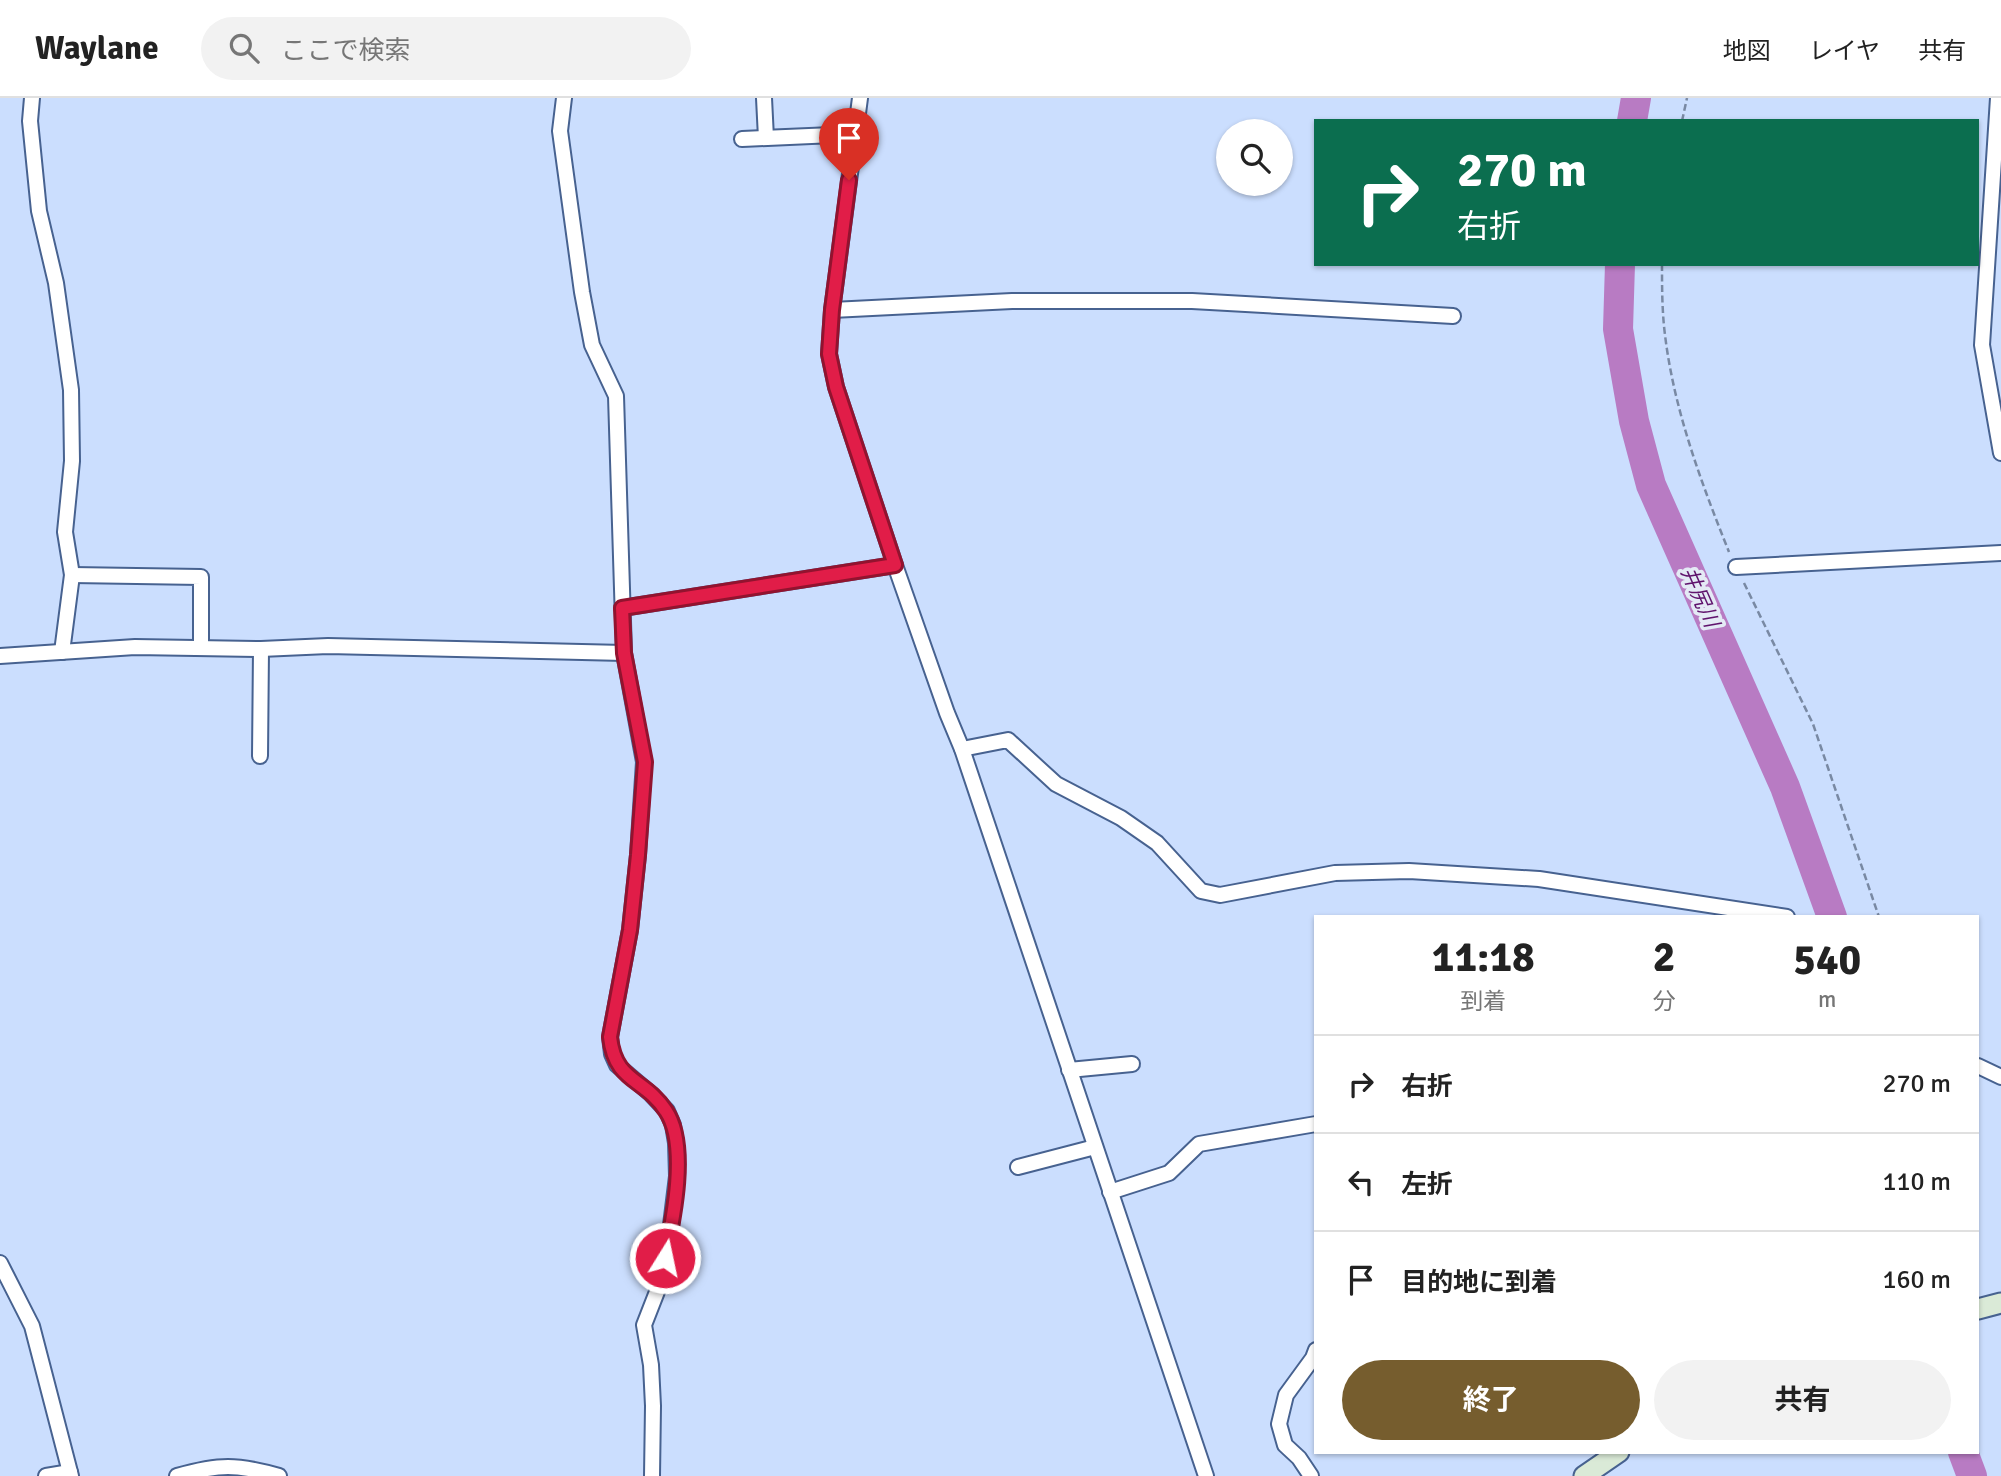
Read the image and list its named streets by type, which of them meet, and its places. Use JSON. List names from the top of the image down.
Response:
{
  "water": ["井尻川"],
  "page": {
    "header": "Waylane",
    "search": "ここで検索",
    "nav": ["地図", "レイヤ", "共有"],
    "turn": ["270 m", "右折"],
    "eta": [
      "11:18",
      "到着",
      "2",
      "分",
      "540",
      "m"
    ],
    "list": [
      {
        "name": "右折",
        "value": "270 m"
      },
      {
        "name": "左折",
        "value": "110 m"
      },
      {
        "name": "目的地に到着",
        "value": "160 m"
      }
    ],
    "buttons": ["終了", "共有"]
  }
}
